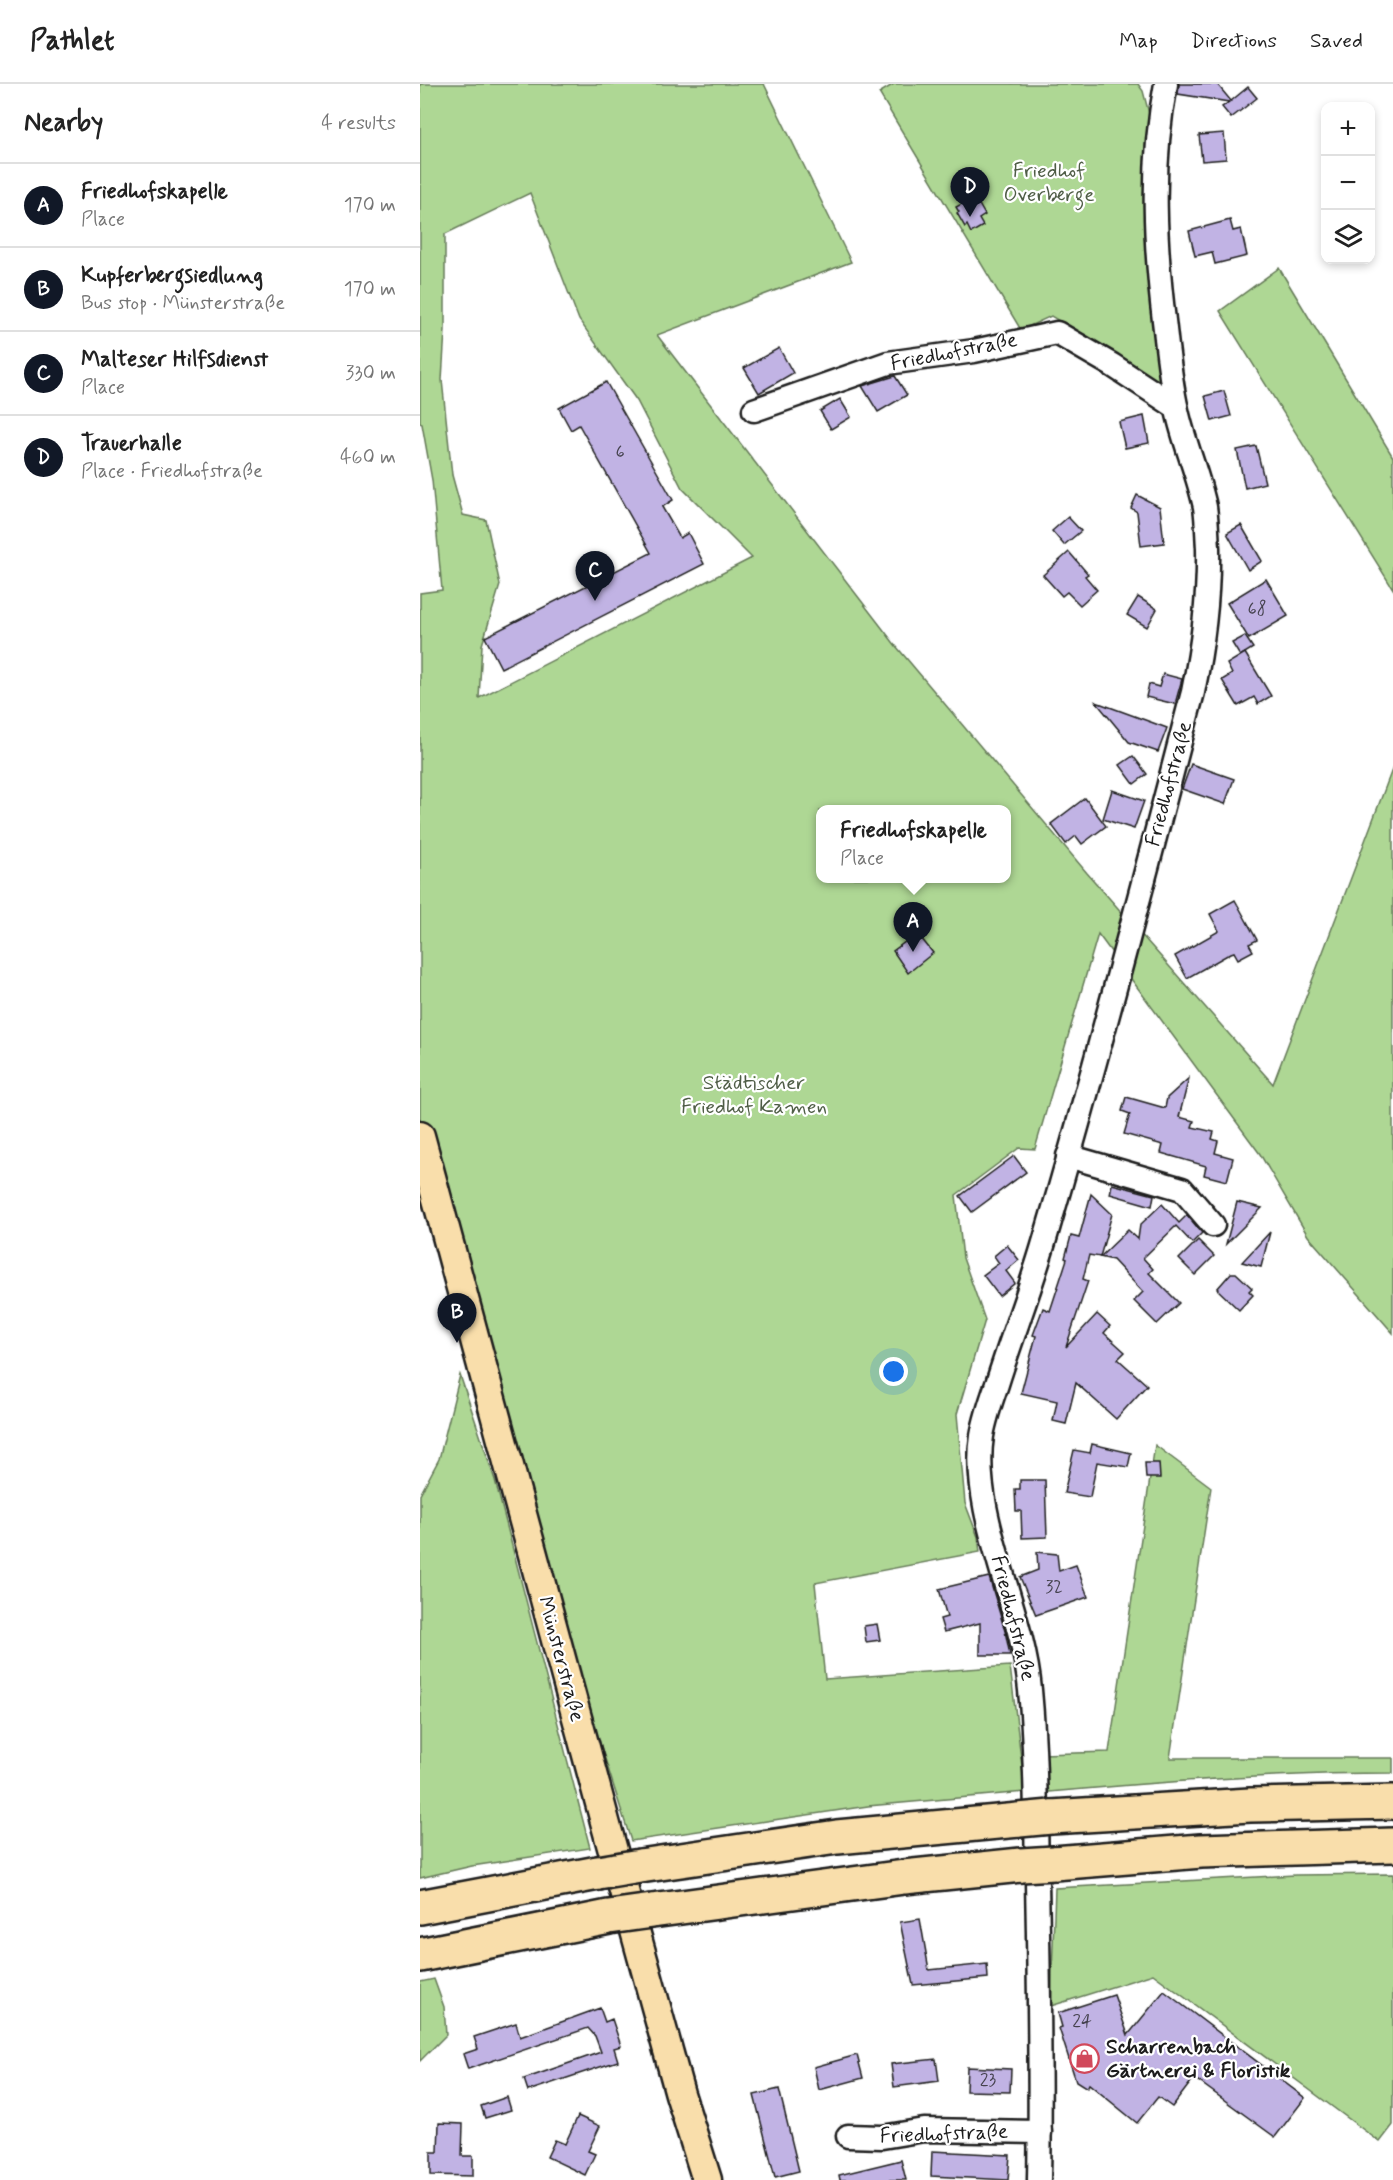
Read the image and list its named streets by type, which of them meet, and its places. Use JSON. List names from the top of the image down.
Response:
{
  "streets": {
    "main road": ["Münsterstraße"],
    "street": ["Friedhofstraße"]
  },
  "parks": ["Friedhof Overberge", "Städtischer Friedhof Kamen"],
  "places": {
    "shop": ["Scharrenbach Gärtnerei & Floristik"]
  },
  "house_numbers": [
    "6",
    "68",
    "32",
    "24",
    "23"
  ],
  "page": {
    "header": "Pathlet",
    "nav": ["Map", "Directions", "Saved"],
    "heading": ["Nearby", "4 results"],
    "map_buttons": ["+", "−"],
    "list": [
      {
        "mark": "A",
        "name": "Friedhofskapelle",
        "note": "Place",
        "value": "170 m"
      },
      {
        "mark": "B",
        "name": "Kupferbergsiedlung",
        "note": "Bus stop · Münsterstraße",
        "value": "170 m"
      },
      {
        "mark": "C",
        "name": "Malteser Hilfsdienst",
        "note": "Place",
        "value": "330 m"
      },
      {
        "mark": "D",
        "name": "Trauerhalle",
        "note": "Place · Friedhofstraße",
        "value": "460 m"
      }
    ],
    "pins": [
      "D",
      "C",
      "A",
      "B"
    ],
    "popup": ["Friedhofskapelle", "Place"]
  }
}
